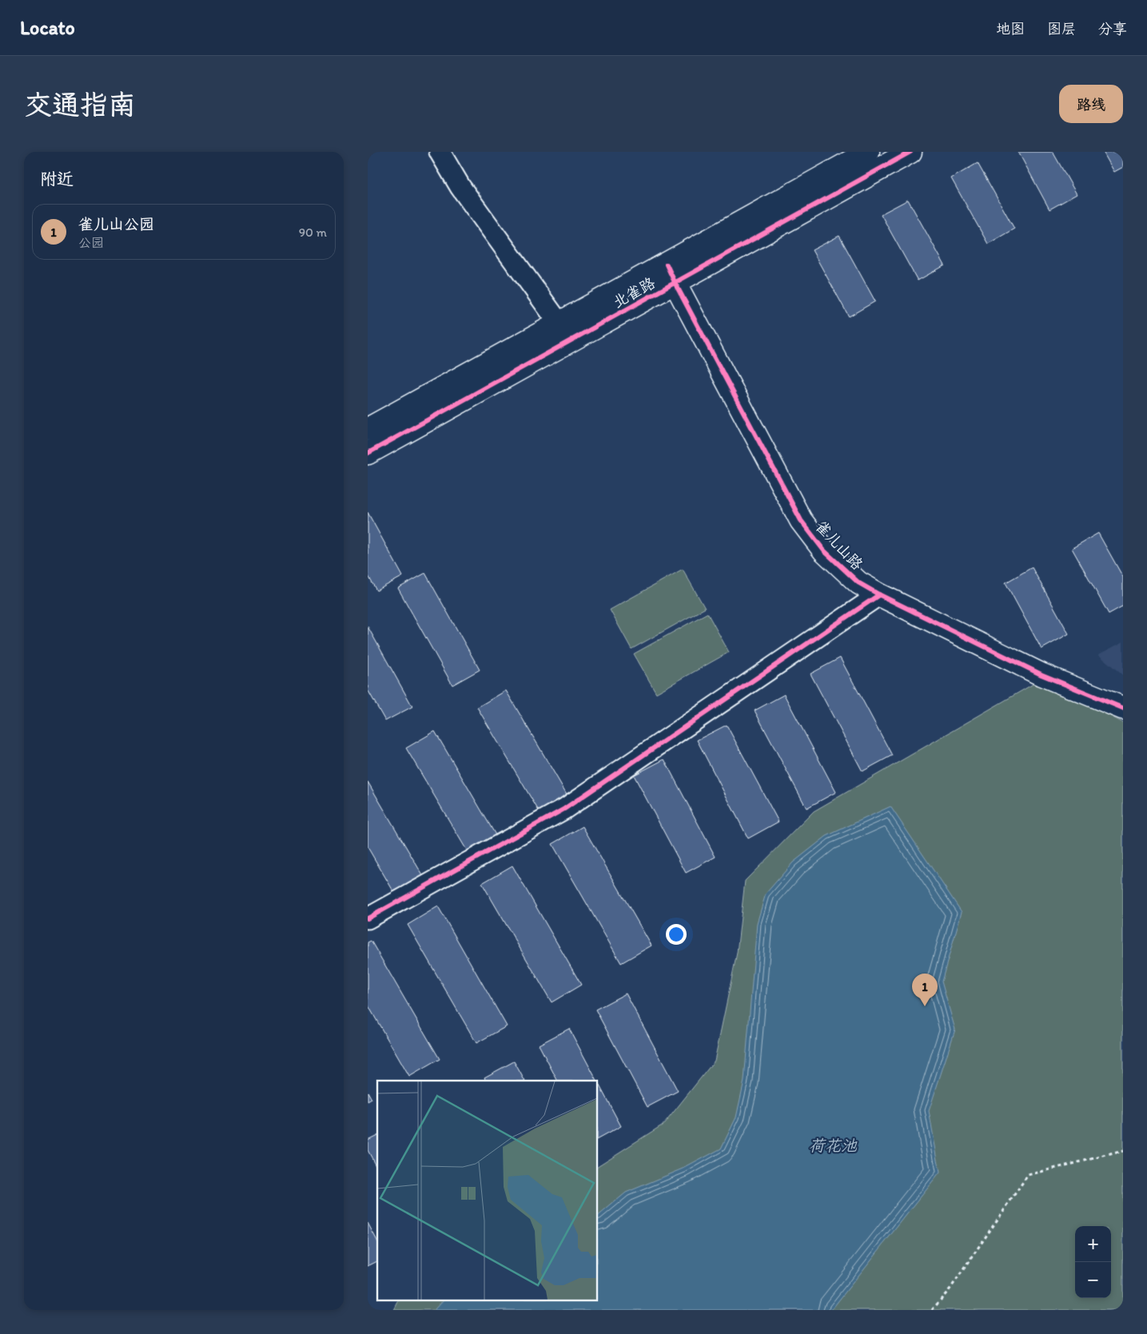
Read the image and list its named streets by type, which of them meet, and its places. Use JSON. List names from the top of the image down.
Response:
{
  "streets": {
    "street": ["北雀路", "雀儿山路"]
  },
  "crossings": [
    ["北雀路", "雀儿山路"]
  ],
  "water": ["荷花池"],
  "page": {
    "header": "Locato",
    "nav": ["地图", "图层", "分享"],
    "buttons": "路线",
    "title": "交通指南",
    "heading": "附近",
    "list": [
      {
        "mark": "1",
        "name": "雀儿山公园",
        "note": "公园",
        "value": "90 m"
      }
    ],
    "pins": "1",
    "map_buttons": ["+", "−"]
  }
}
